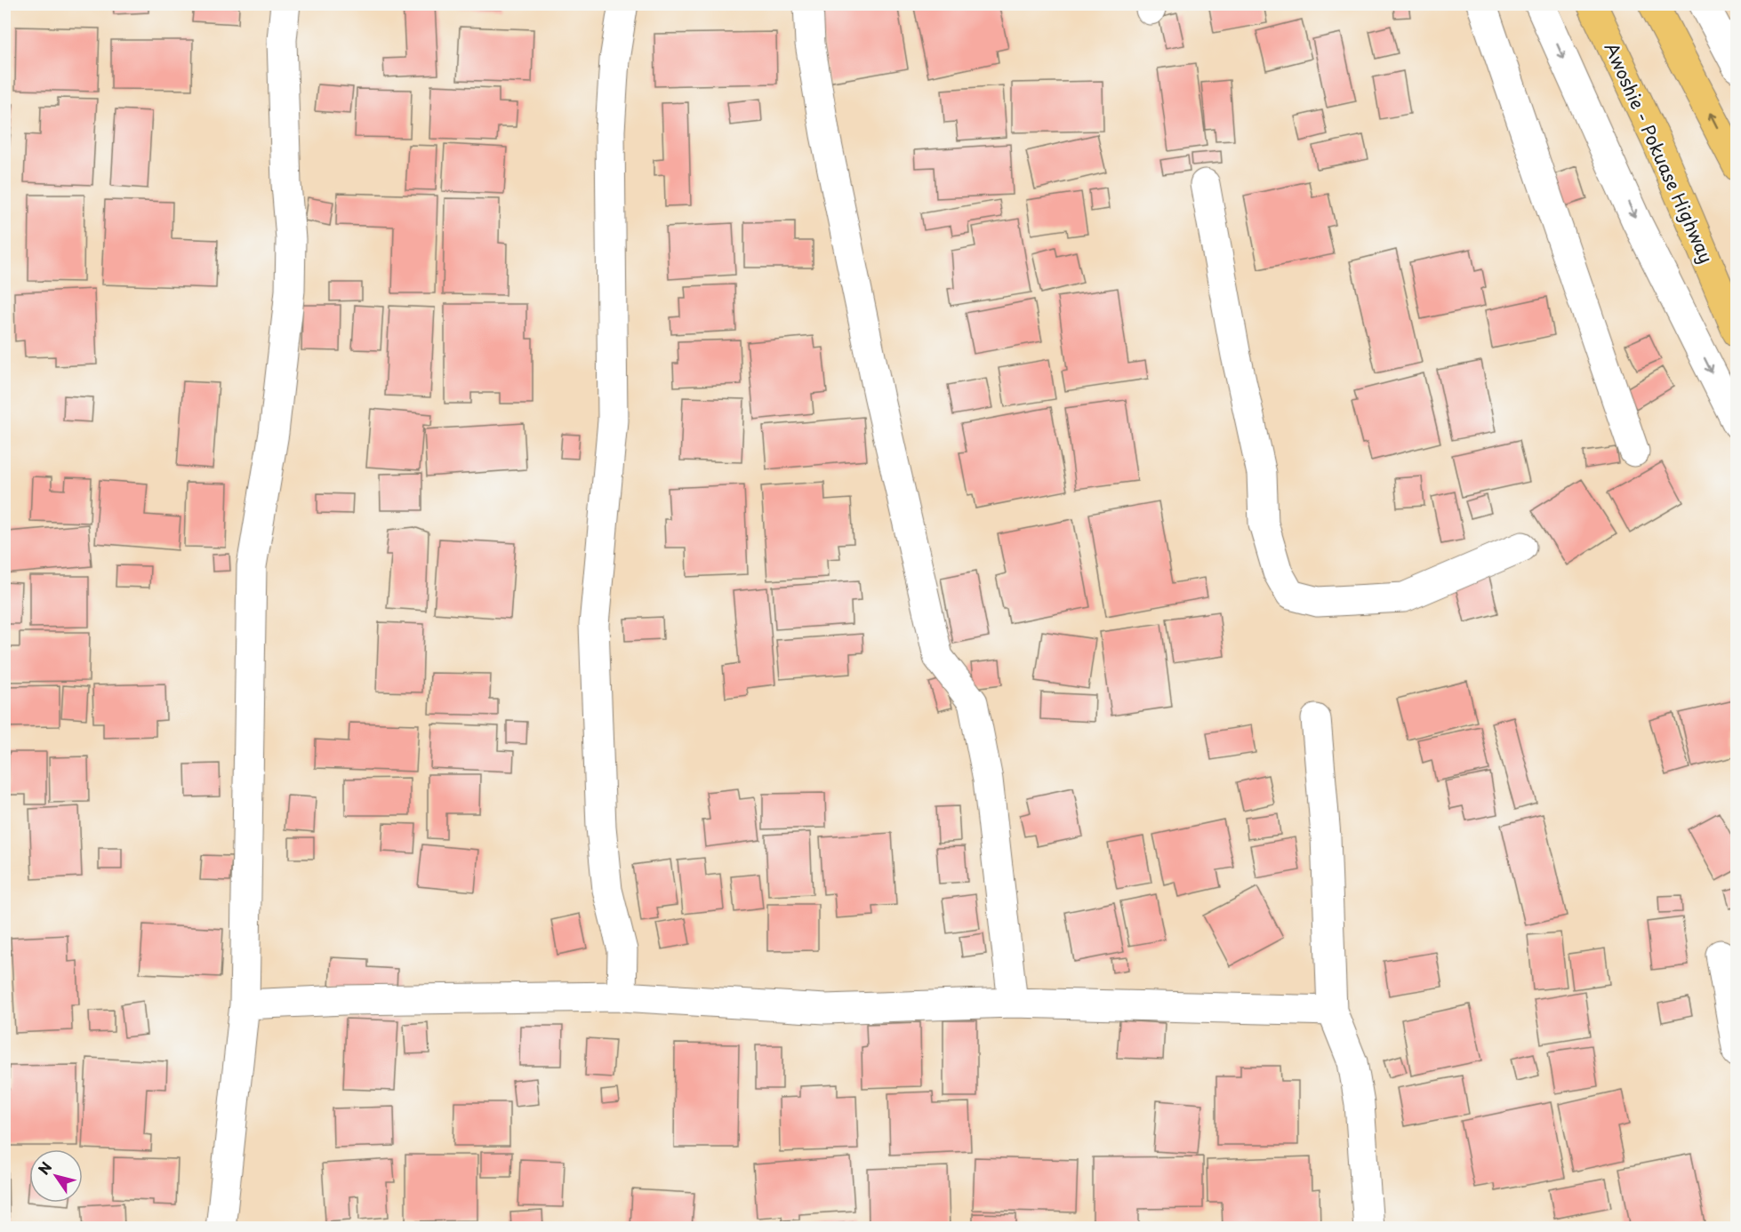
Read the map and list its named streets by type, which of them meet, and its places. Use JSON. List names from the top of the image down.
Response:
{
  "streets": {
    "main road": ["Awoshie - Pokuase Highway"]
  },
  "north": "top left"
}
